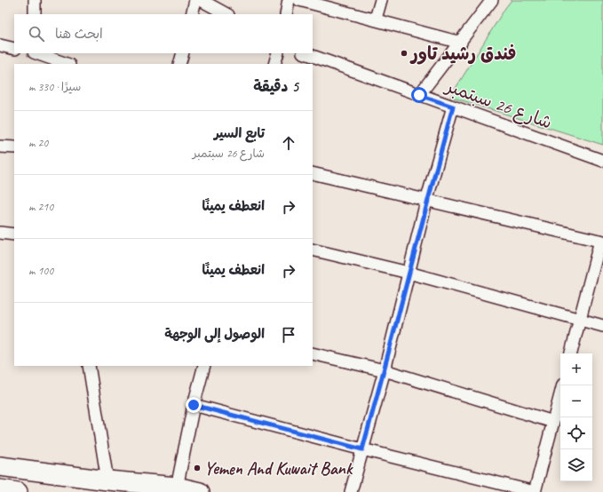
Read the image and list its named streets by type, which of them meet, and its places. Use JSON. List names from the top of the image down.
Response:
{
  "streets": {
    "street": ["شارع 26 سبتمبر"]
  },
  "places": ["فندق رشيد تاور", "Yemen And Kuwait Bank"],
  "page": {
    "search": "ابحث هنا",
    "heading": ["5 دقيقة", "سيرًا · 330 m"],
    "list": [
      ["تابع السير", "شارع 26 سبتمبر", "20 m"],
      ["انعطف يمينًا", "210 m"],
      ["انعطف يمينًا", "100 m"],
      "الوصول إلى الوجهة"
    ],
    "map_buttons": ["+", "−"]
  }
}
